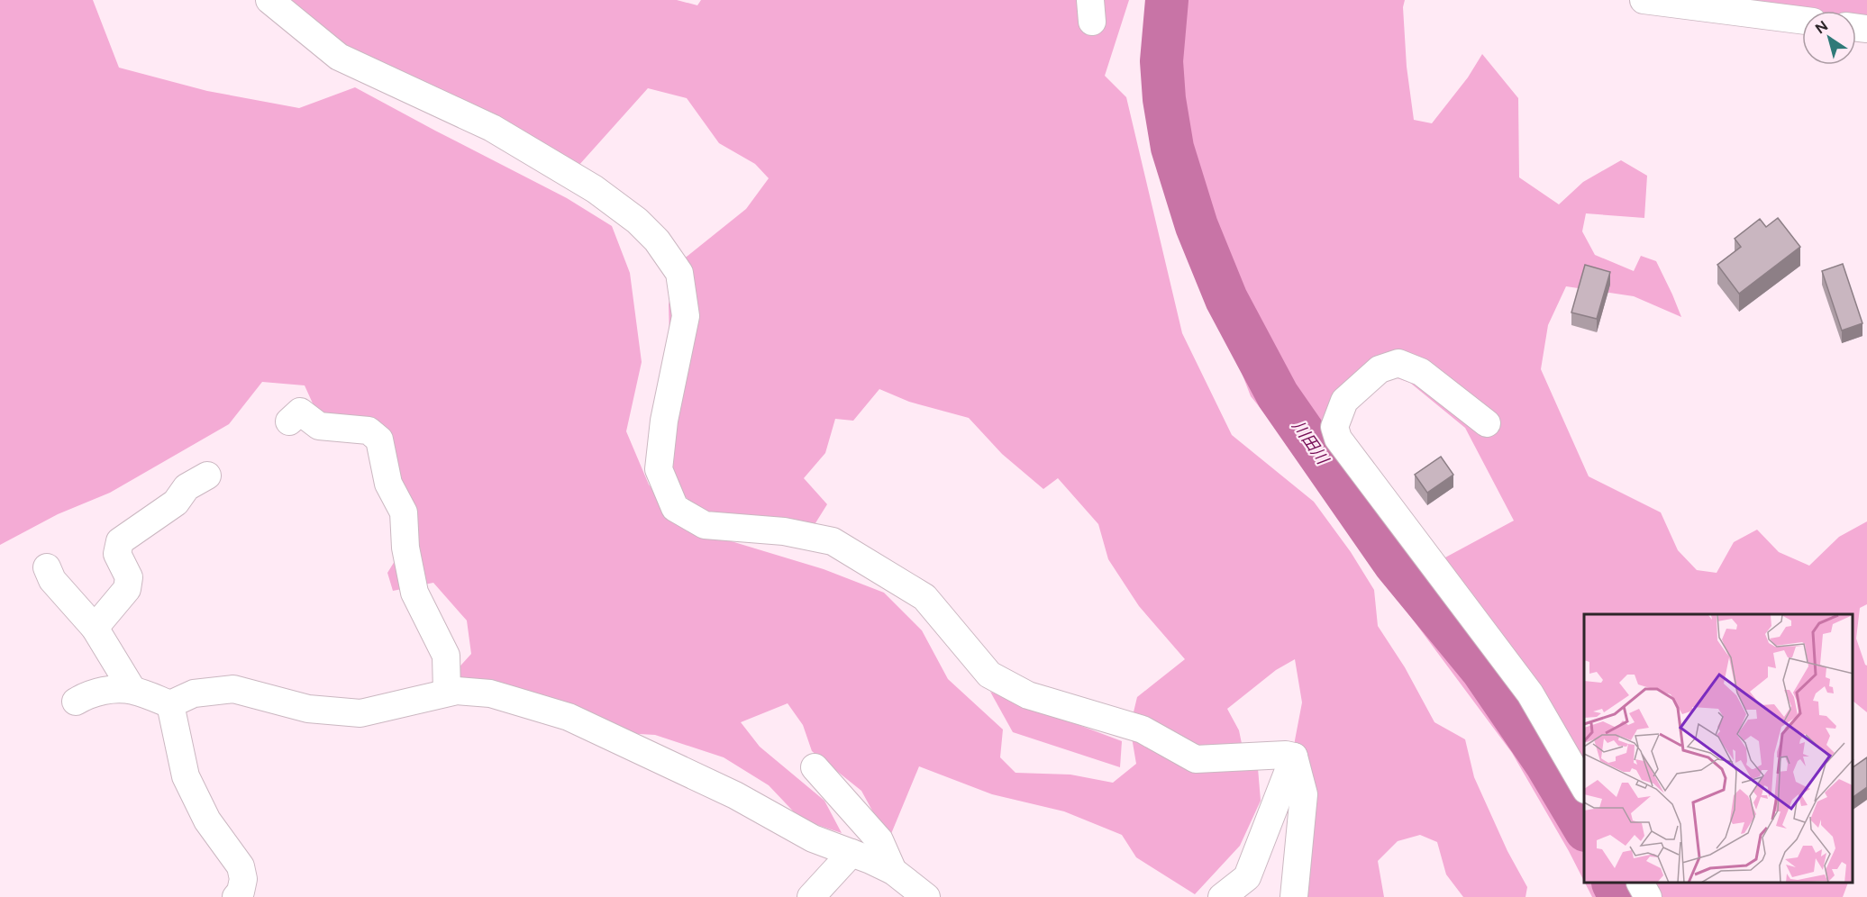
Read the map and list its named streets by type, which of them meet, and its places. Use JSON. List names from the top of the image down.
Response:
{
  "water": ["川田川"],
  "north": "top left"
}
